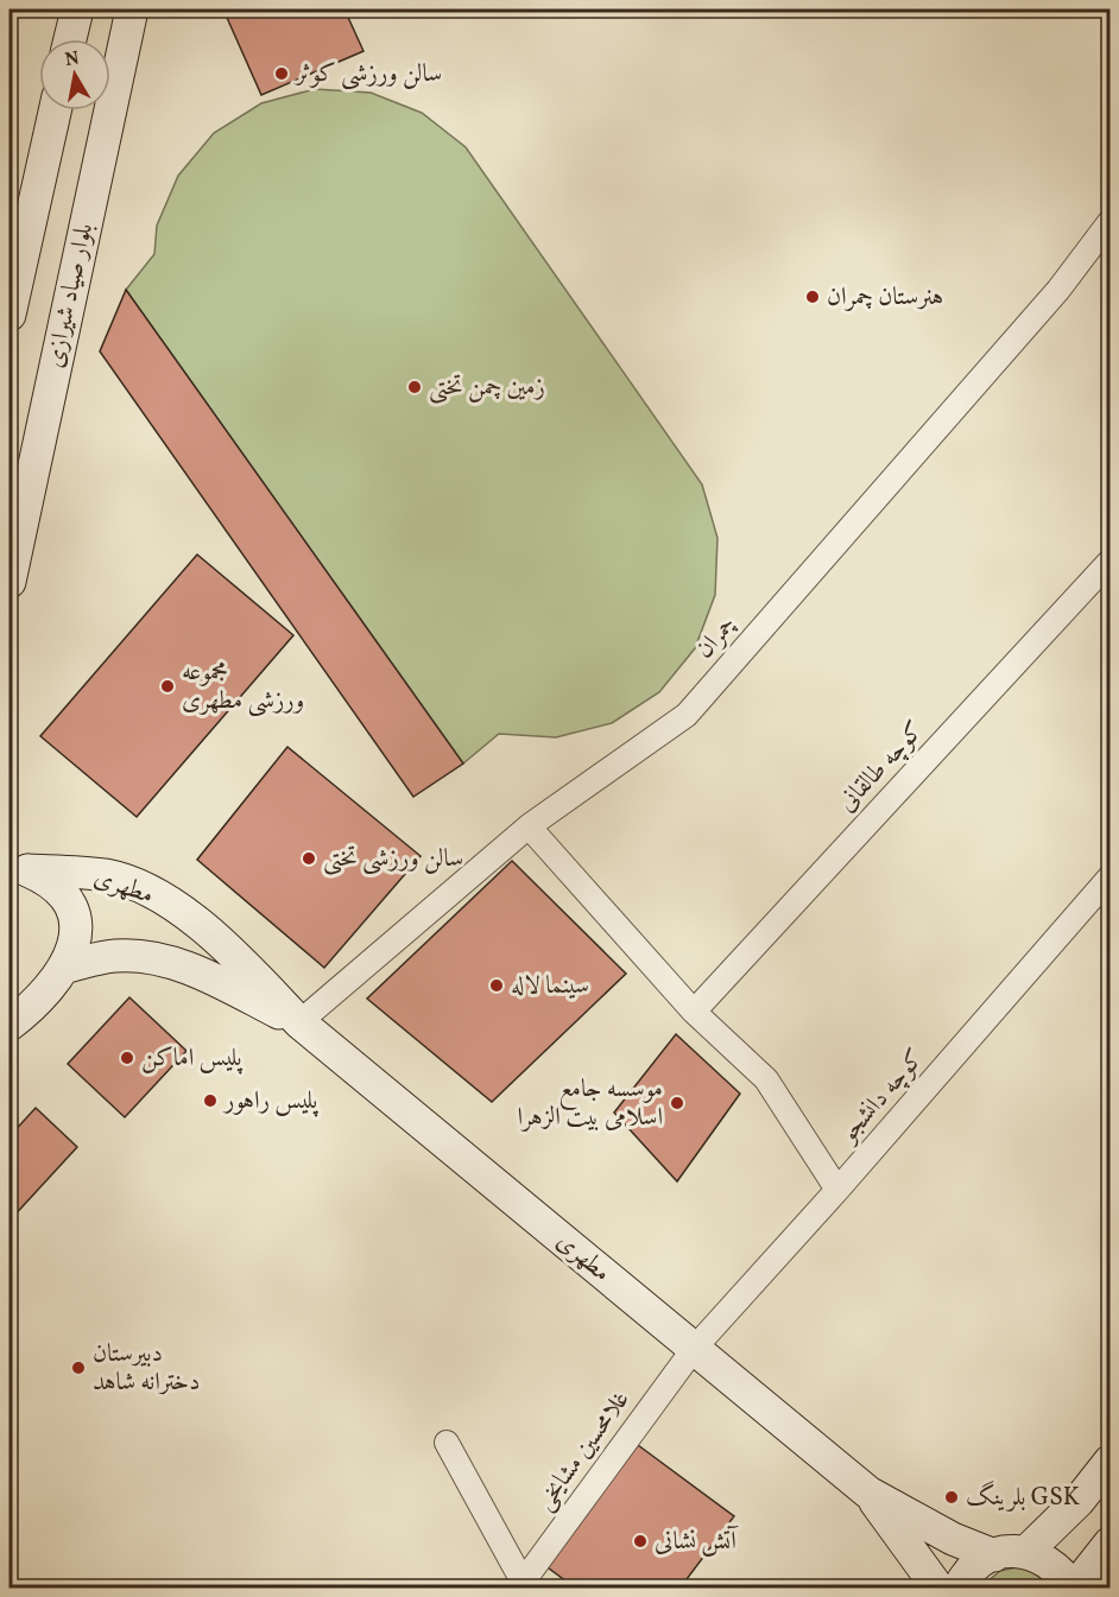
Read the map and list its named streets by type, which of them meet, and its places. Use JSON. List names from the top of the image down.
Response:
{
  "streets": {
    "main road": ["بلوار صیاد شیرازی", "مطهری"],
    "street": [
      "چمران",
      "کوچه طالقانی",
      "کوچه دانشجو",
      "غلامحسین مشایخی"
    ]
  },
  "crossings": [
    ["چمران", "مطهری"],
    ["مطهری", "کوچه دانشجو"],
    ["مطهری", "غلامحسین مشایخی"],
    ["کوچه دانشجو", "غلامحسین مشایخی"]
  ],
  "places": [
    "سالن ورزشی کوثر",
    "هنرستان چمران",
    "زمین چمن تختی",
    "مجموعه ورزشی مطهری",
    "سالن ورزشی تختی",
    "سینما لاله",
    "پلیس اماکن",
    "پلیس راهور",
    "موسسه جامع اسلامی بیت الزهرا",
    "دبیرستان دخترانه شاهد",
    "بلرینگ GSK",
    "آتش نشانی"
  ],
  "north": "top"
}
